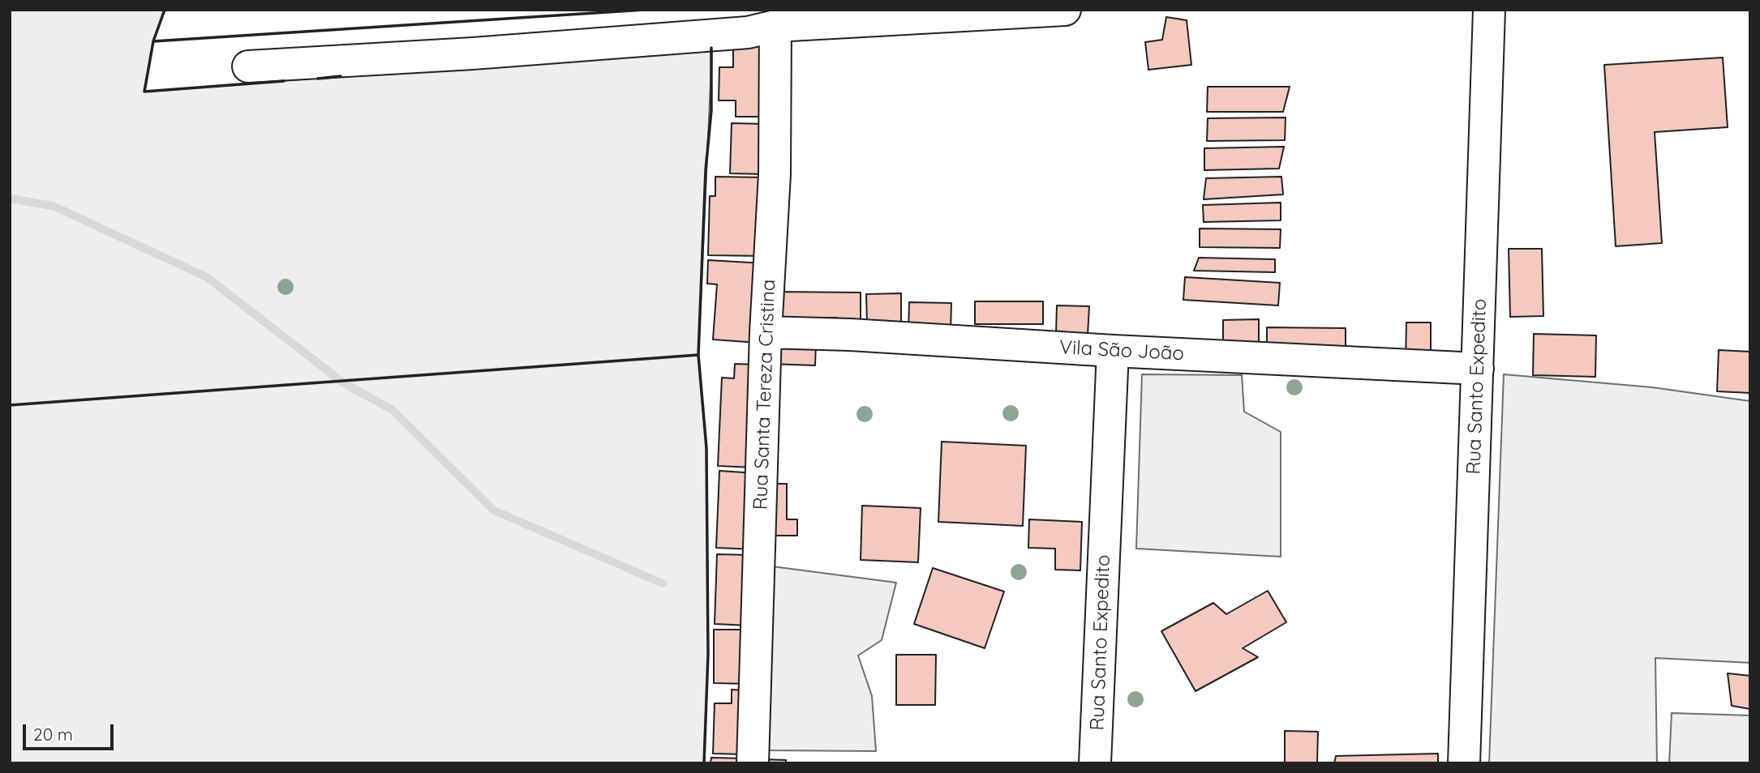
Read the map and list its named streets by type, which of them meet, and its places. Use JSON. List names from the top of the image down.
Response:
{
  "streets": {
    "street": ["Vila São João", "Rua Santo Expedito", "Rua Santa Tereza Cristina"]
  },
  "crossings": [
    ["Vila São João", "Rua Santo Expedito"],
    ["Vila São João", "Rua Santa Tereza Cristina"]
  ],
  "scale_bar": "20 m"
}
